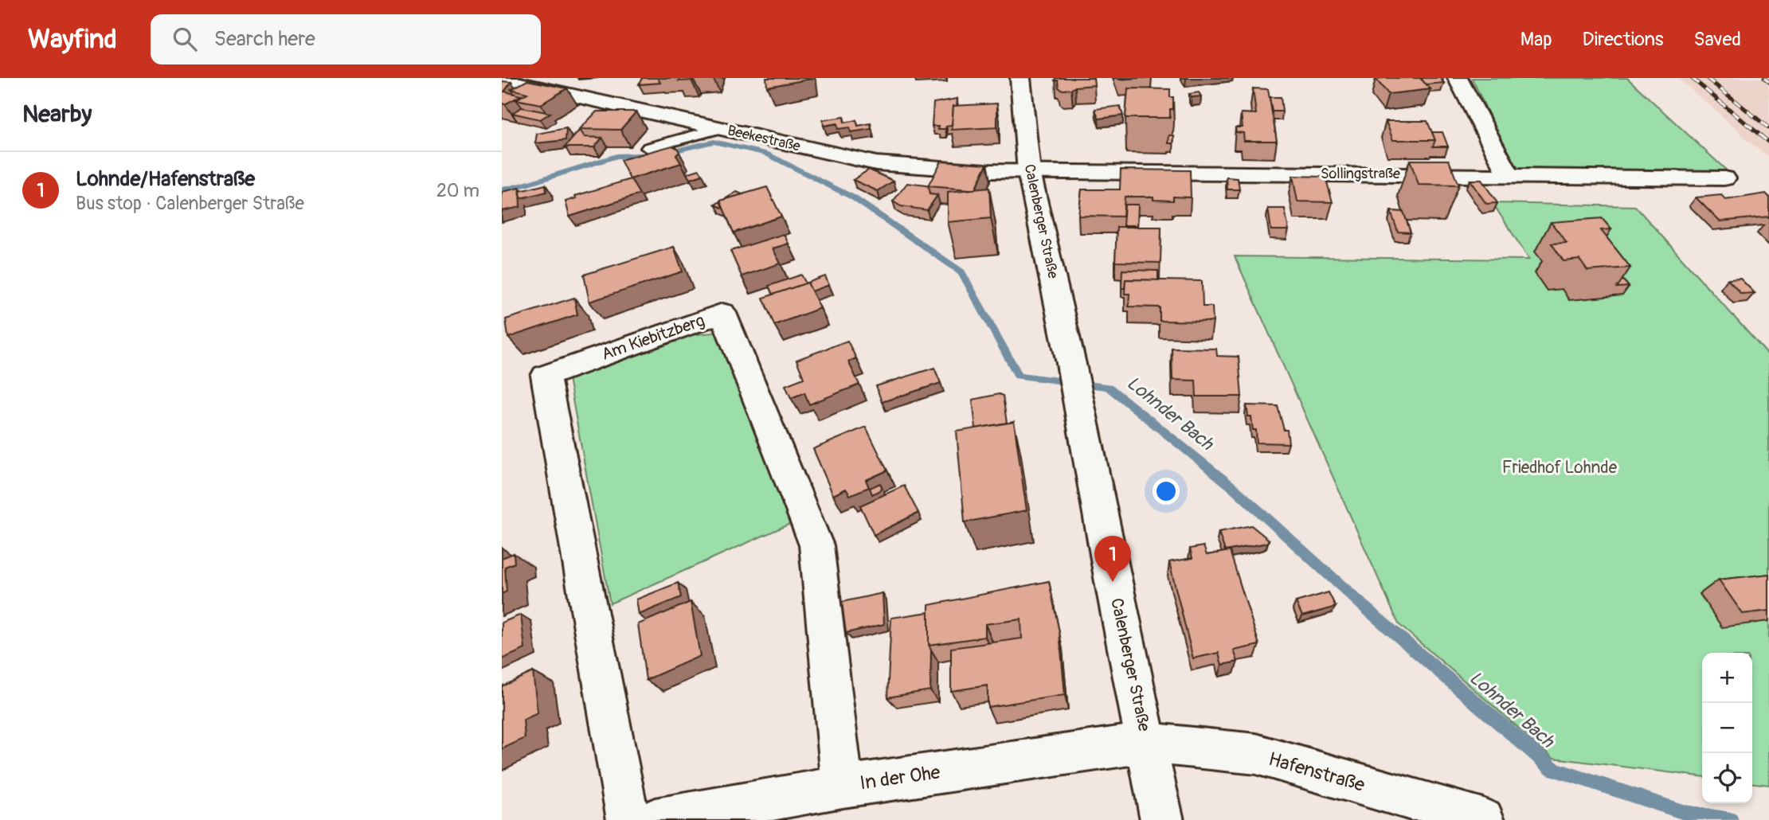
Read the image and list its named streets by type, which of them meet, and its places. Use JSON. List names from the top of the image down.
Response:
{
  "streets": {
    "street": [
      "Beekestraße",
      "Sollingstraße",
      "Calenberger Straße",
      "Am Kiebitzberg",
      "Hafenstraße",
      "In der Ohe"
    ]
  },
  "crossings": [
    ["Beekestraße", "Sollingstraße"],
    ["Beekestraße", "Calenberger Straße"],
    ["Sollingstraße", "Calenberger Straße"],
    ["Calenberger Straße", "Hafenstraße"],
    ["Calenberger Straße", "In der Ohe"],
    ["Am Kiebitzberg", "In der Ohe"],
    ["Hafenstraße", "In der Ohe"]
  ],
  "water": ["Lohnder Bach"],
  "parks": ["Friedhof Lohnde"],
  "page": {
    "header": "Wayfind",
    "search": "Search here",
    "nav": ["Map", "Directions", "Saved"],
    "heading": "Nearby",
    "list": [
      {
        "mark": "1",
        "name": "Lohnde/Hafenstraße",
        "note": "Bus stop · Calenberger Straße",
        "value": "20 m"
      }
    ],
    "pins": "1",
    "map_buttons": ["+", "−"]
  }
}
